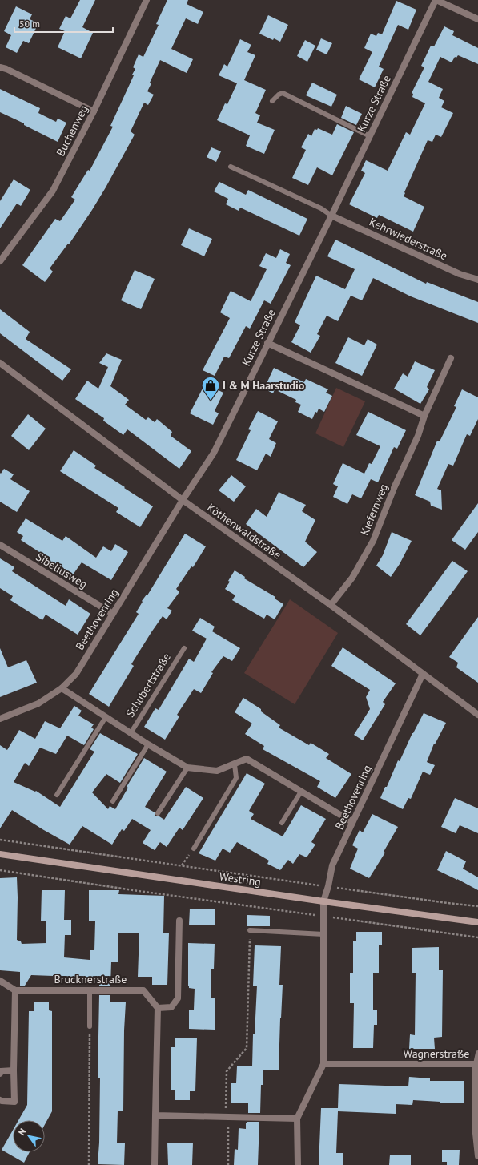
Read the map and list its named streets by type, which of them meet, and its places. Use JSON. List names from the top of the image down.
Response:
{
  "streets": {
    "street": [
      "Kurze Straße",
      "Buchenweg",
      "Kehrwiederstraße",
      "Kiefernweg",
      "Köthenwaldstraße",
      "Sibeliusweg",
      "Beethovenring",
      "Schubertstraße",
      "Westring",
      "Brucknerstraße",
      "Wagnerstraße"
    ]
  },
  "crossings": [
    ["Kurze Straße", "Kehrwiederstraße"],
    ["Kurze Straße", "Köthenwaldstraße"],
    ["Kurze Straße", "Beethovenring"],
    ["Kiefernweg", "Köthenwaldstraße"],
    ["Köthenwaldstraße", "Beethovenring"],
    ["Sibeliusweg", "Beethovenring"],
    ["Beethovenring", "Schubertstraße"],
    ["Beethovenring", "Westring"],
    ["Beethovenring", "Wagnerstraße"]
  ],
  "places": {
    "shop": ["I & M Haarstudio"]
  },
  "scale_bar": "50 m",
  "north": "top left"
}
